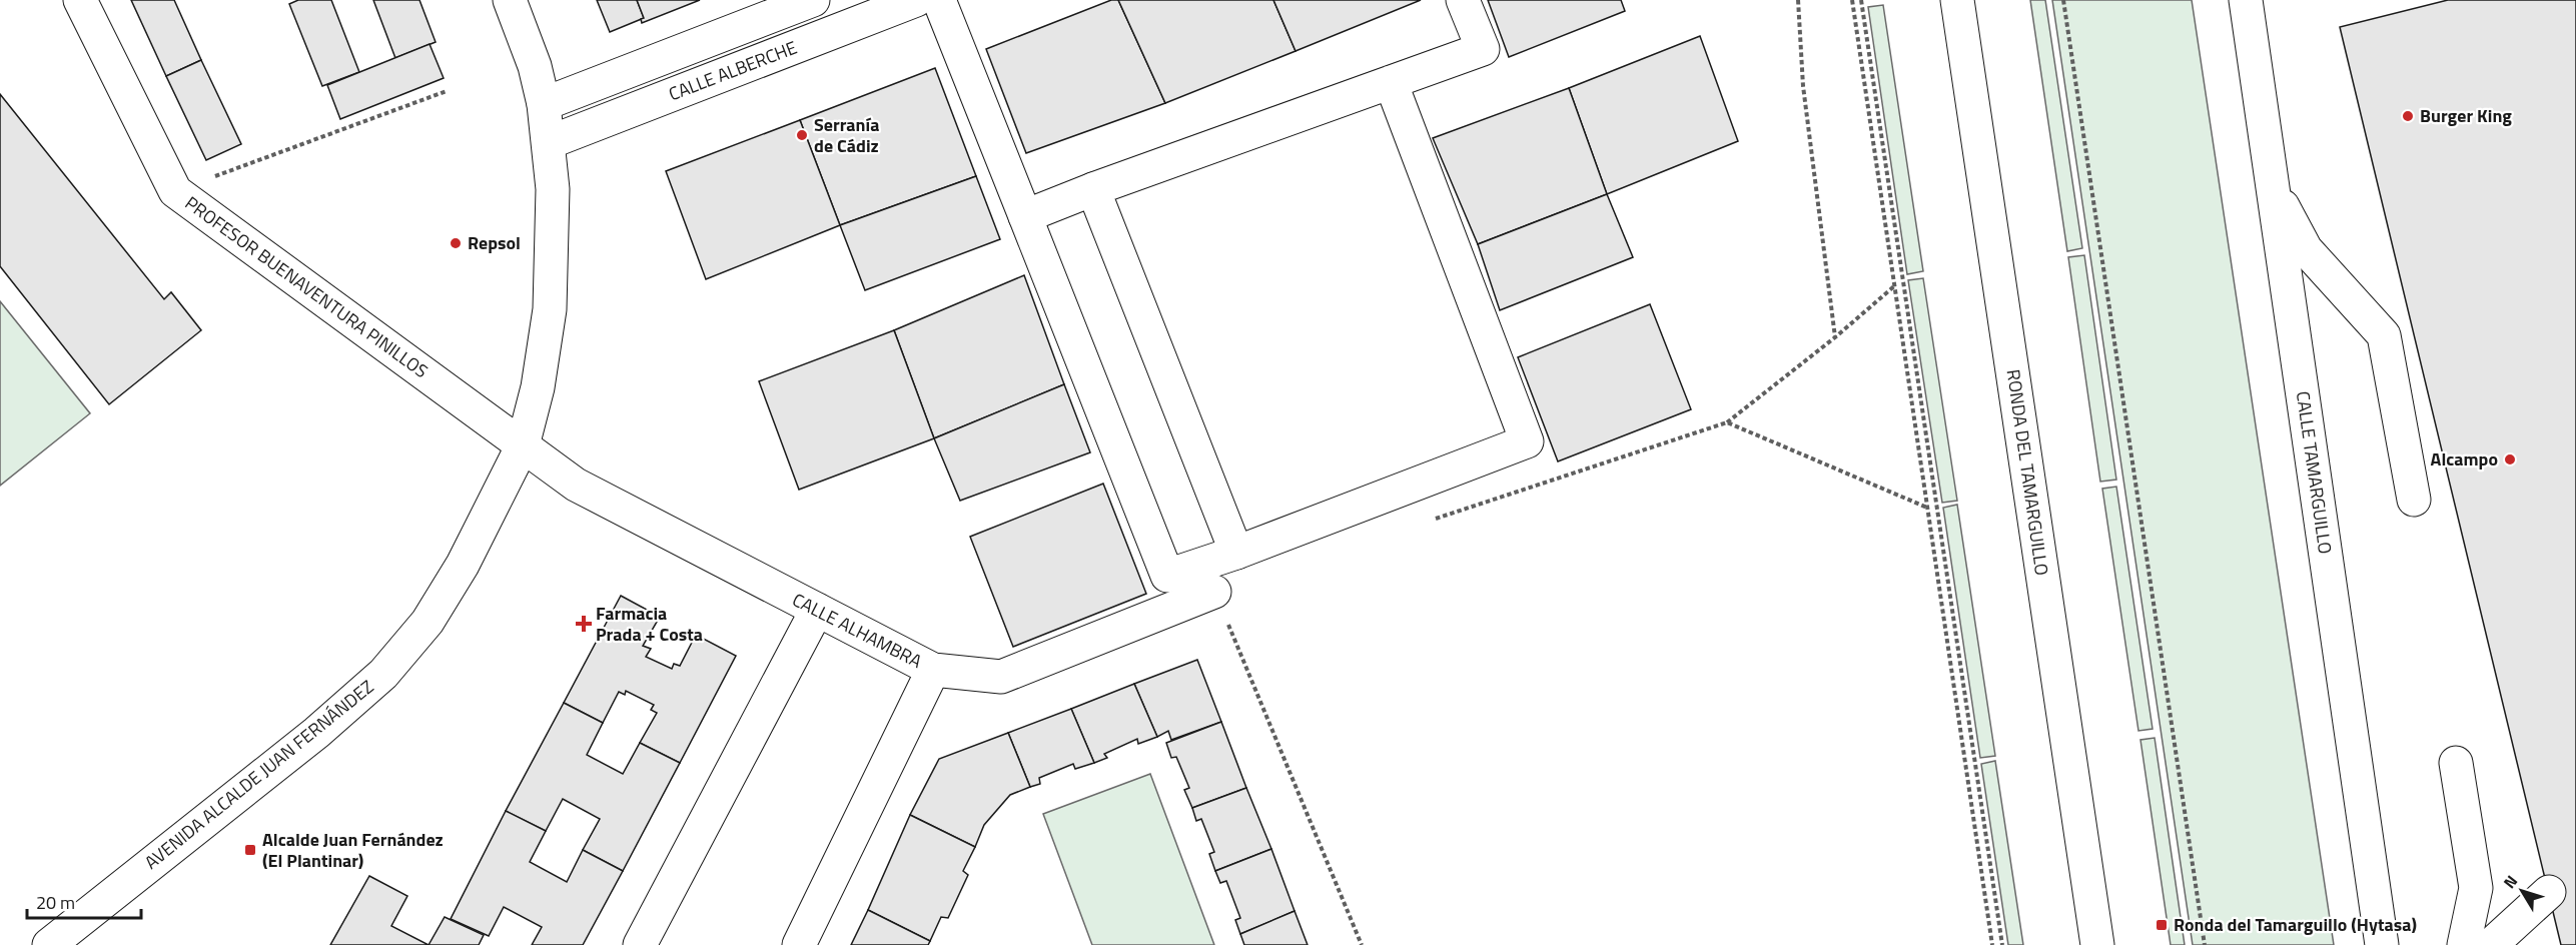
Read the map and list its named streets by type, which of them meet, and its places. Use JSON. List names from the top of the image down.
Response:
{
  "streets": {
    "street": [
      "CALLE ALBERCHE",
      "PROFESOR BUENAVENTURA PINILLOS",
      "RONDA DEL TAMARGUILLO",
      "CALLE TAMARGUILLO",
      "CALLE ALHAMBRA",
      "AVENIDA ALCALDE JUAN FERNÁNDEZ"
    ]
  },
  "crossings": [
    ["CALLE ALBERCHE", "AVENIDA ALCALDE JUAN FERNÁNDEZ"],
    ["PROFESOR BUENAVENTURA PINILLOS", "CALLE ALHAMBRA"],
    ["PROFESOR BUENAVENTURA PINILLOS", "AVENIDA ALCALDE JUAN FERNÁNDEZ"],
    ["CALLE ALHAMBRA", "AVENIDA ALCALDE JUAN FERNÁNDEZ"]
  ],
  "places": {
    "other": [
      "Burger King",
      "Serranía de Cádiz",
      "Repsol",
      "Alcampo"
    ],
    "health": ["Farmacia Prada + Costa"],
    "transit": ["Alcalde Juan Fernández (El Plantinar)", "Ronda del Tamarguillo (Hytasa)"]
  },
  "scale_bar": "20 m",
  "north": "top left"
}
